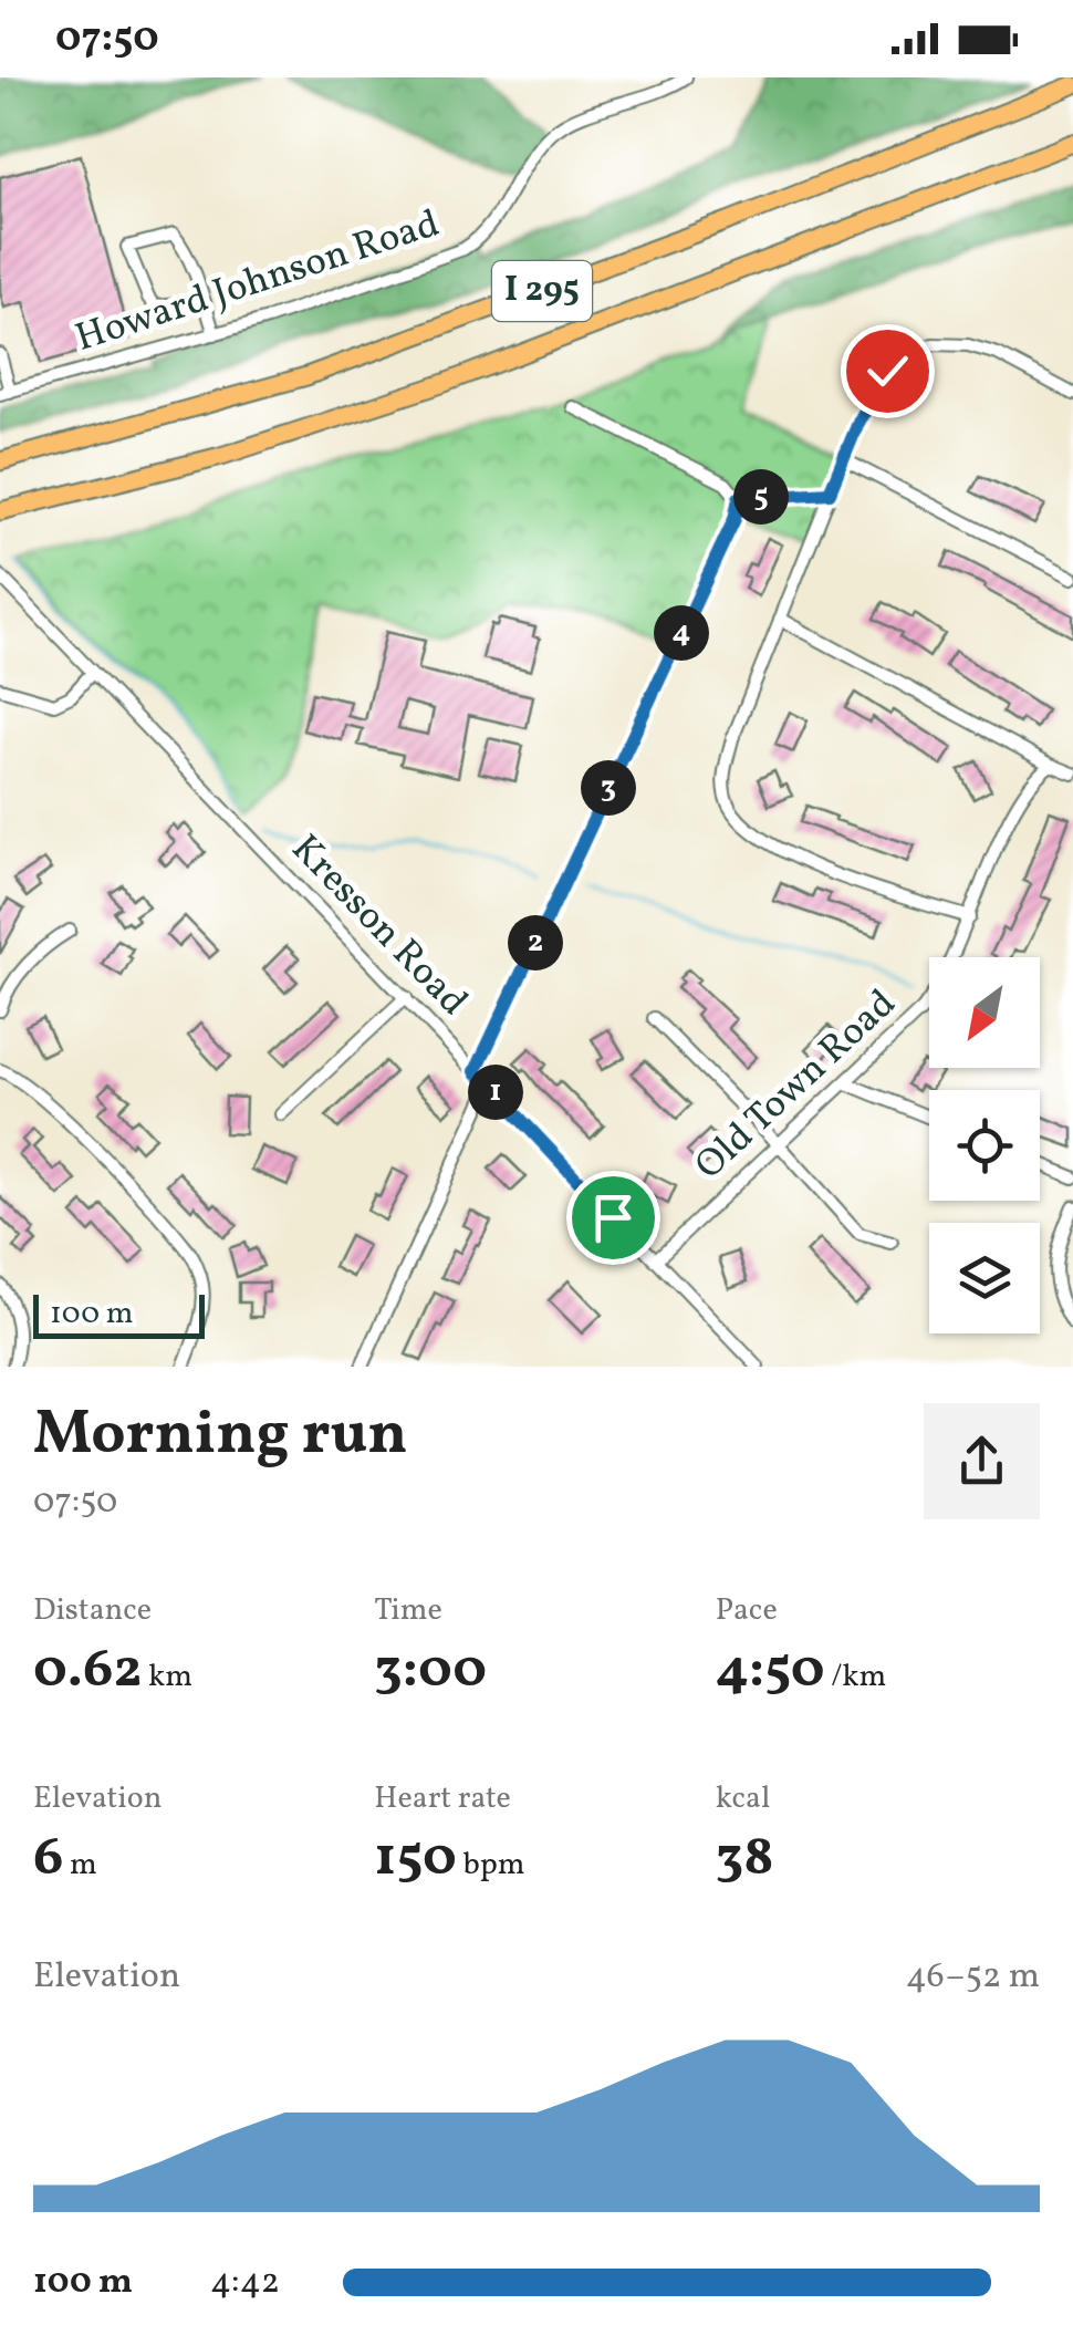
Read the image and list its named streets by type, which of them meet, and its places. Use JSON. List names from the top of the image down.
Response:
{
  "streets": {
    "highway": ["I 295"],
    "street": ["Howard Johnson Road", "Kresson Road", "Old Town Road"]
  },
  "crossings": [
    ["Kresson Road", "Old Town Road"]
  ],
  "scale_bar": "100 m",
  "north": "bottom left",
  "page": {
    "status": "07:50",
    "pins": [
      "5",
      "4",
      "3",
      "2",
      "1"
    ],
    "scale": "100 m",
    "heading": ["Morning run", "07:50"],
    "stats": [
      ["Distance", "0.62 km"],
      ["Time", "3:00"],
      ["Pace", "4:50 /km"],
      ["Elevation", "6 m"],
      ["Heart rate", "150 bpm"],
      ["kcal", "38"]
    ],
    "chart": ["Elevation", "46–52 m"],
    "list": [
      {
        "name": "100 m",
        "note": "4:42"
      }
    ]
  }
}
